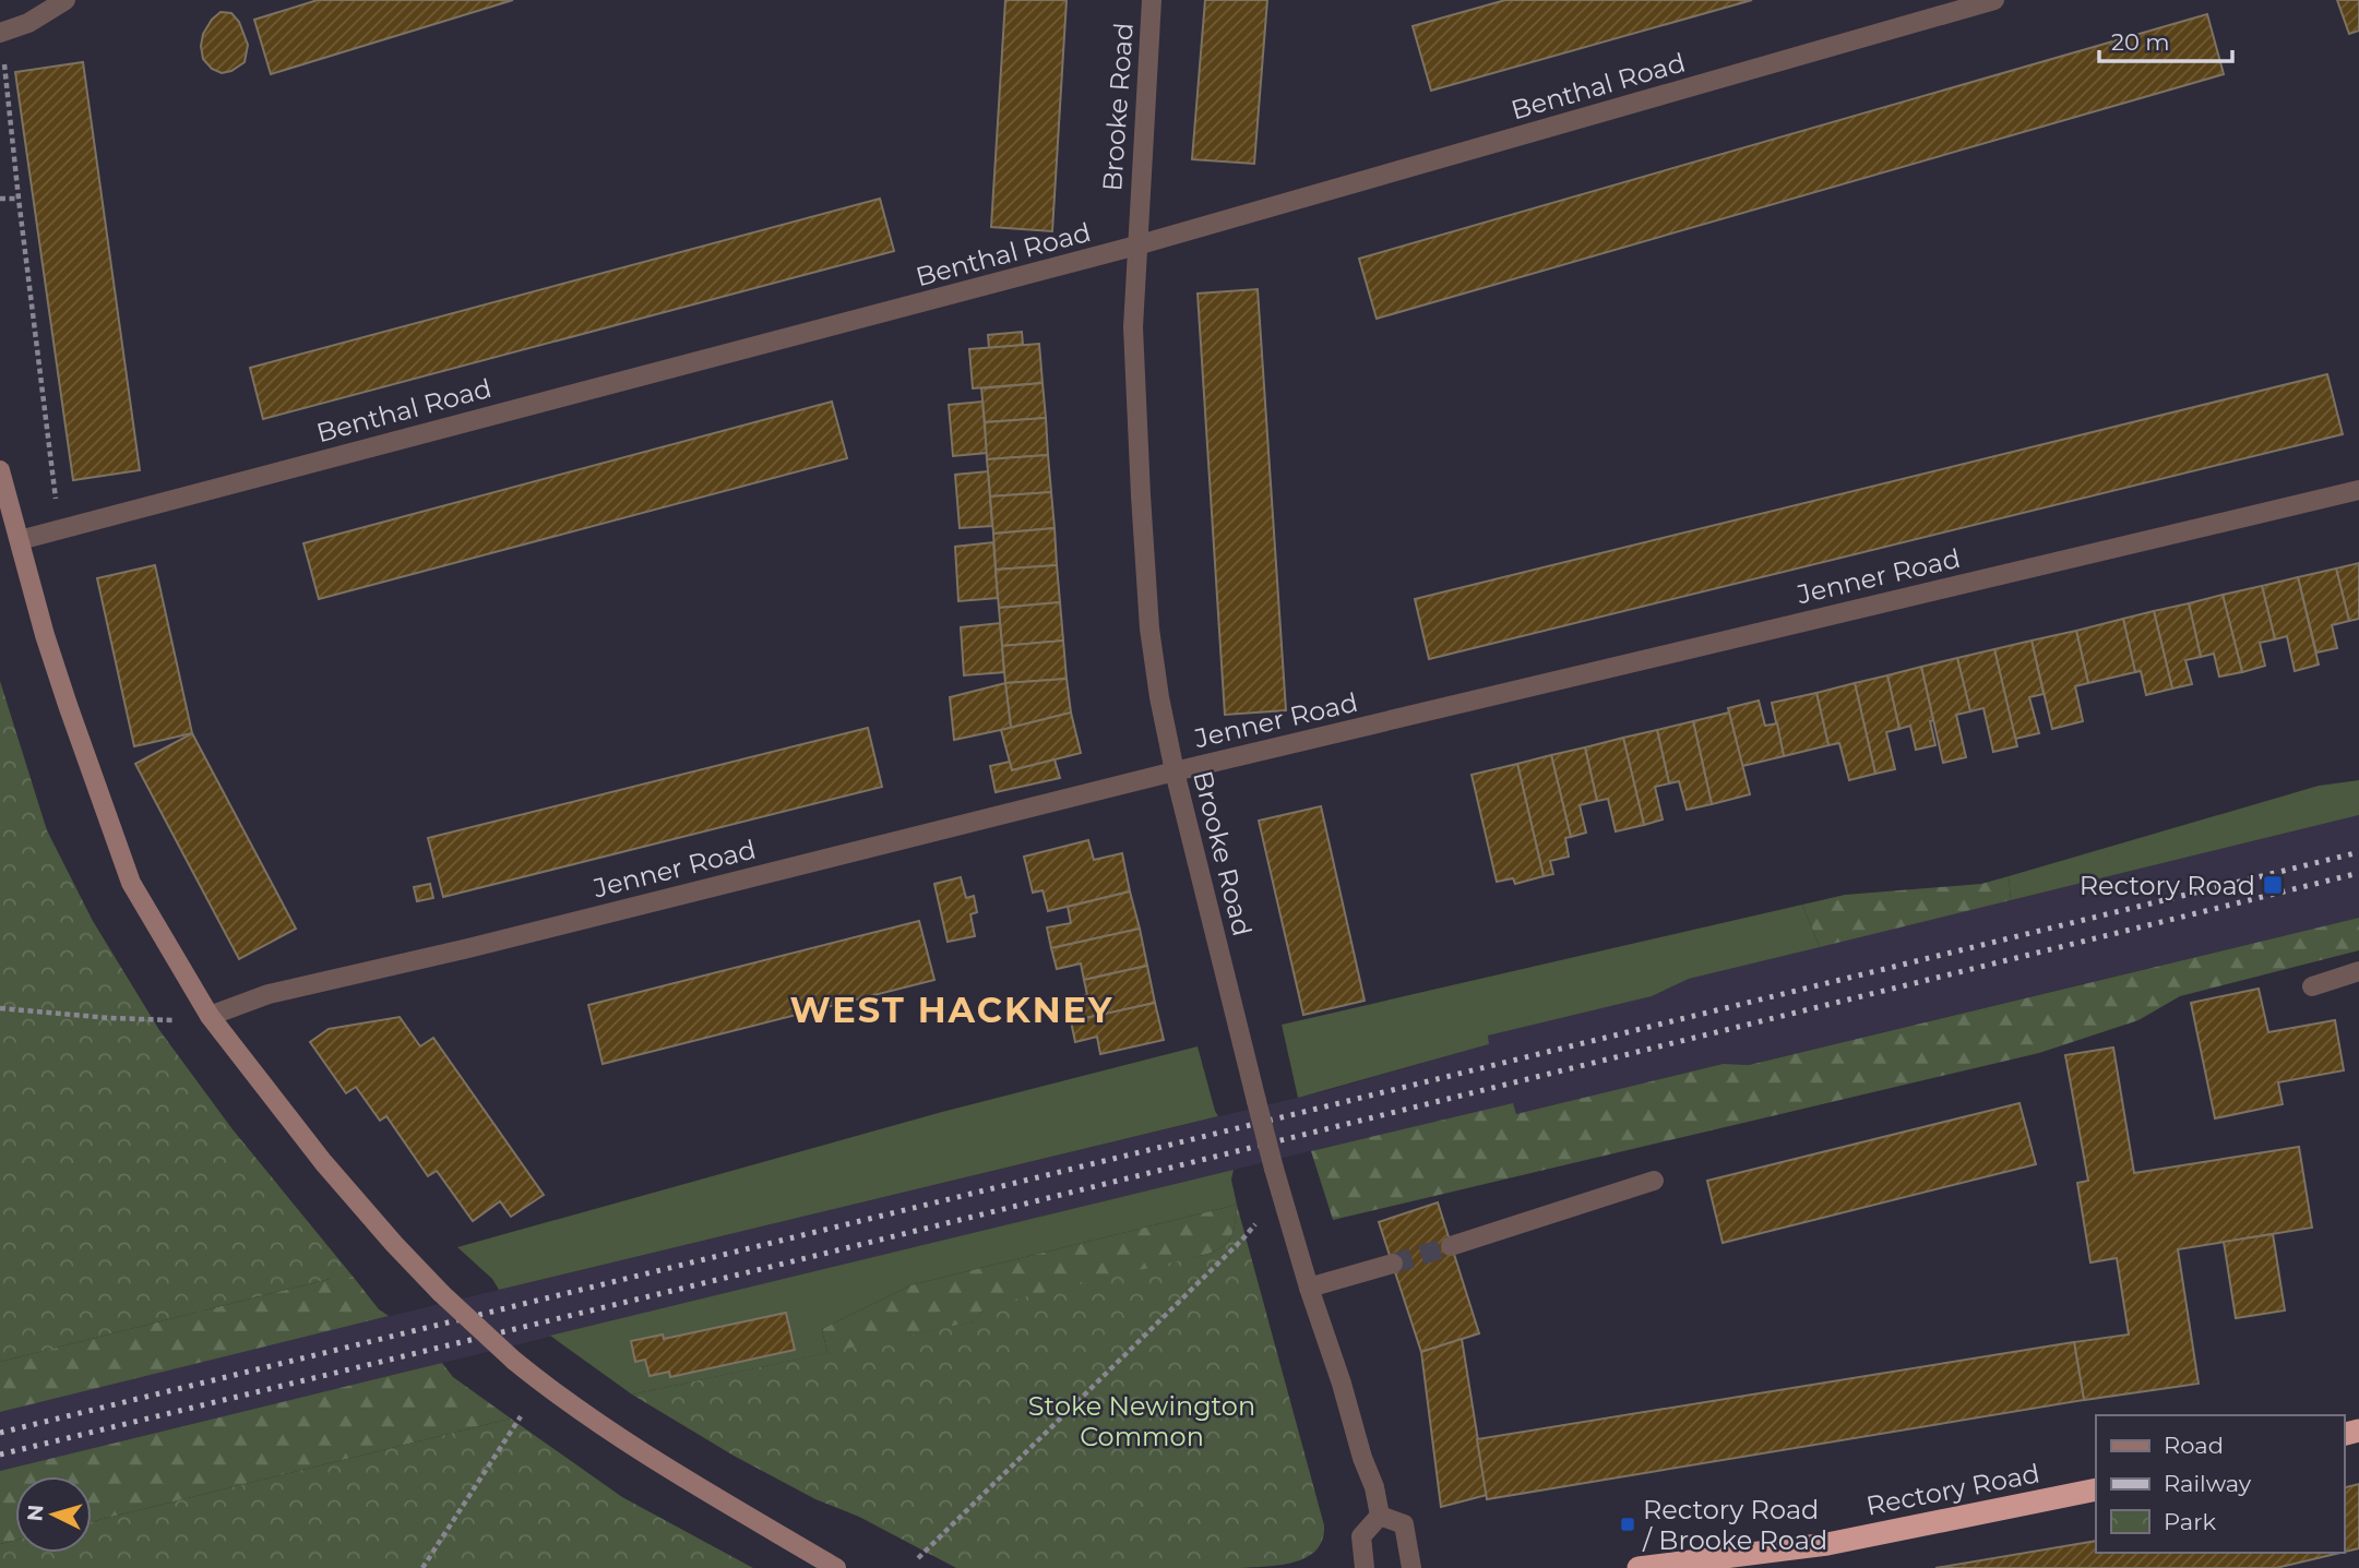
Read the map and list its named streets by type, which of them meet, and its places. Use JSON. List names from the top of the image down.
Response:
{
  "streets": {
    "highway": ["Rectory Road"],
    "street": ["Benthal Road", "Brooke Road", "Jenner Road"]
  },
  "crossings": [
    ["Benthal Road", "Brooke Road"],
    ["Brooke Road", "Jenner Road"]
  ],
  "districts": ["WEST HACKNEY"],
  "parks": ["Stoke Newington Common"],
  "places": {
    "transit": ["Rectory Road", "Rectory Road / Brooke Road"]
  },
  "legend": ["Road", "Railway", "Park"],
  "scale_bar": "20 m",
  "north": "left"
}
